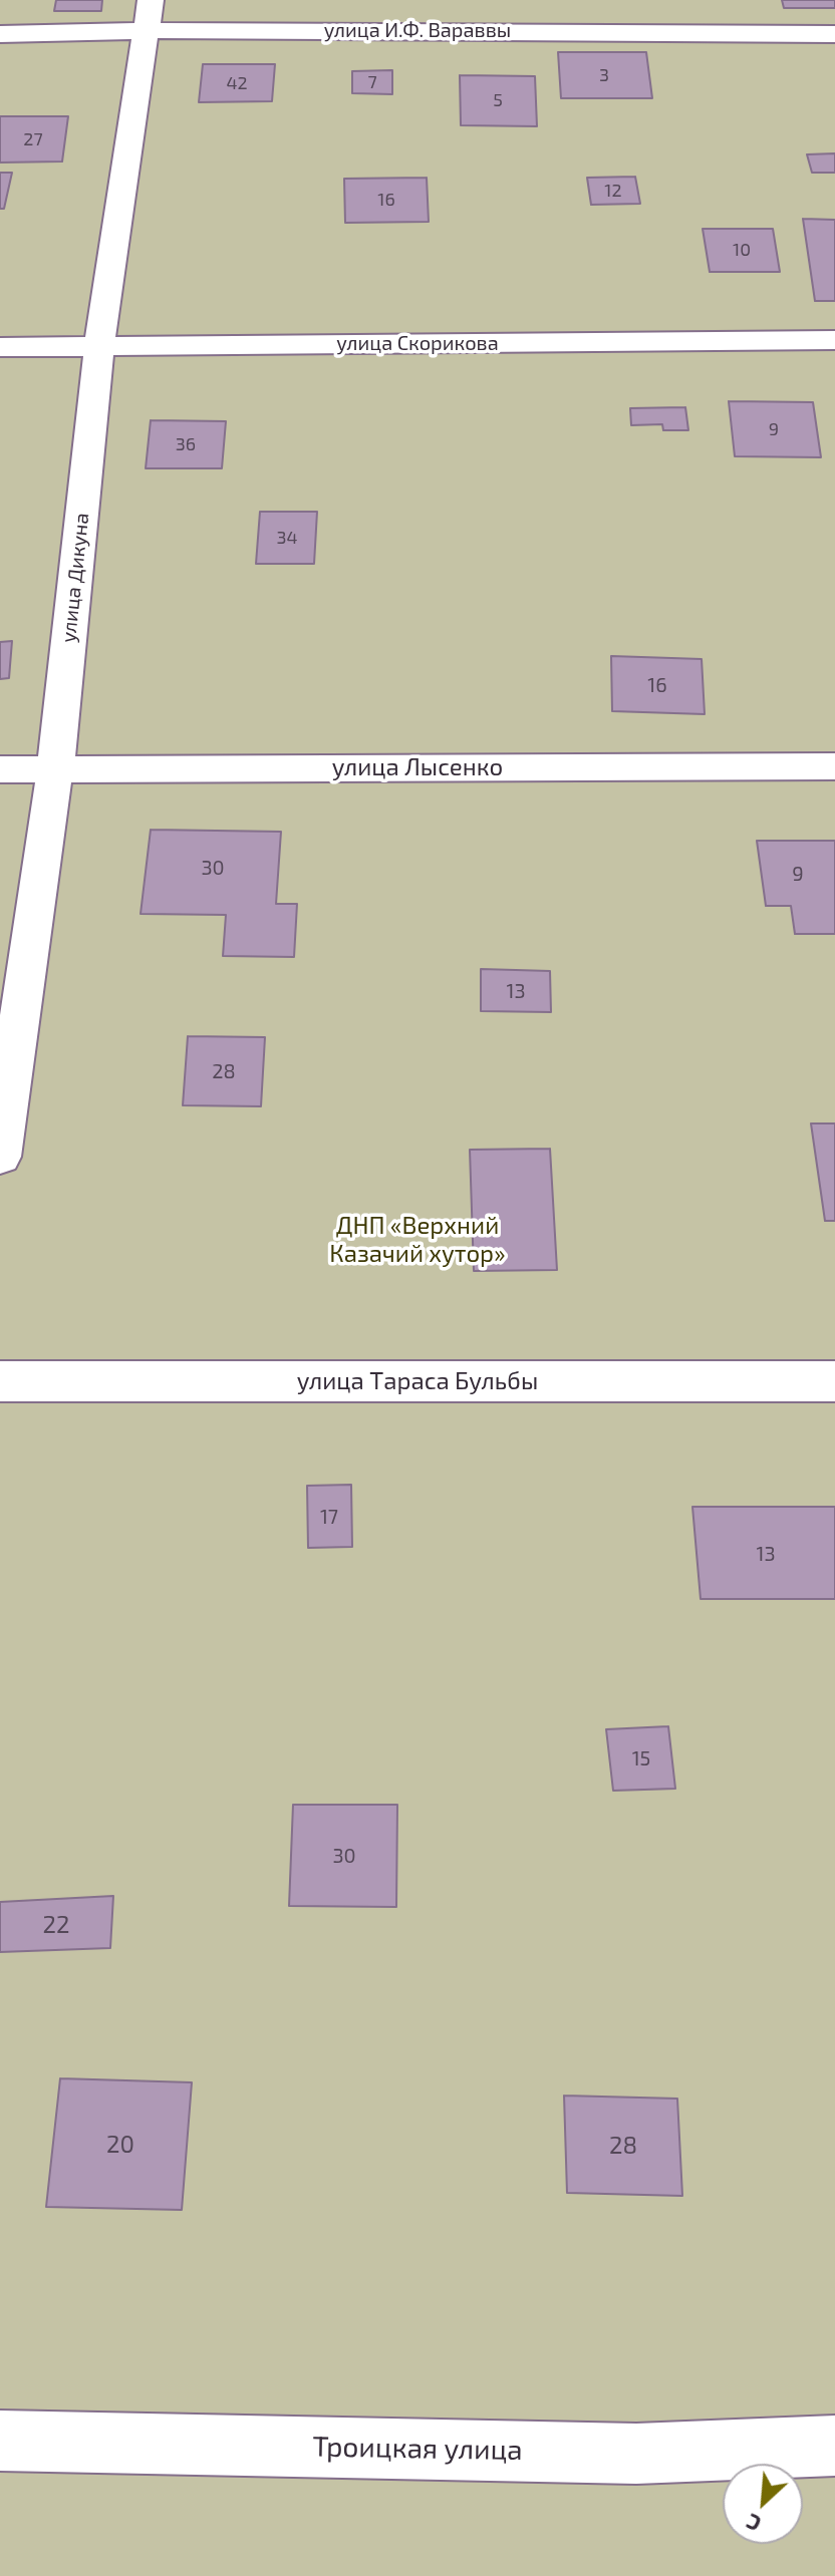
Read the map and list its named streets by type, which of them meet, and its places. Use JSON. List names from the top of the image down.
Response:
{
  "streets": {
    "street": [
      "улица И.Ф. Вараввы",
      "улица Скорикова",
      "улица Дикуна",
      "улица Лысенко",
      "улица Тараса Бульбы",
      "Троицкая улица"
    ]
  },
  "crossings": [
    ["улица И.Ф. Вараввы", "улица Дикуна"],
    ["улица Скорикова", "улица Дикуна"],
    ["улица Дикуна", "улица Лысенко"]
  ],
  "parks": ["ДНП «Верхний Казачий хутор»"],
  "house_numbers": [
    "3",
    "7",
    "42",
    "5",
    "27",
    "12",
    "16",
    "10",
    "9",
    "36",
    "34",
    "16",
    "30",
    "9",
    "13",
    "28",
    "17",
    "13",
    "15",
    "30",
    "22",
    "20",
    "28"
  ],
  "north": "bottom left"
}
